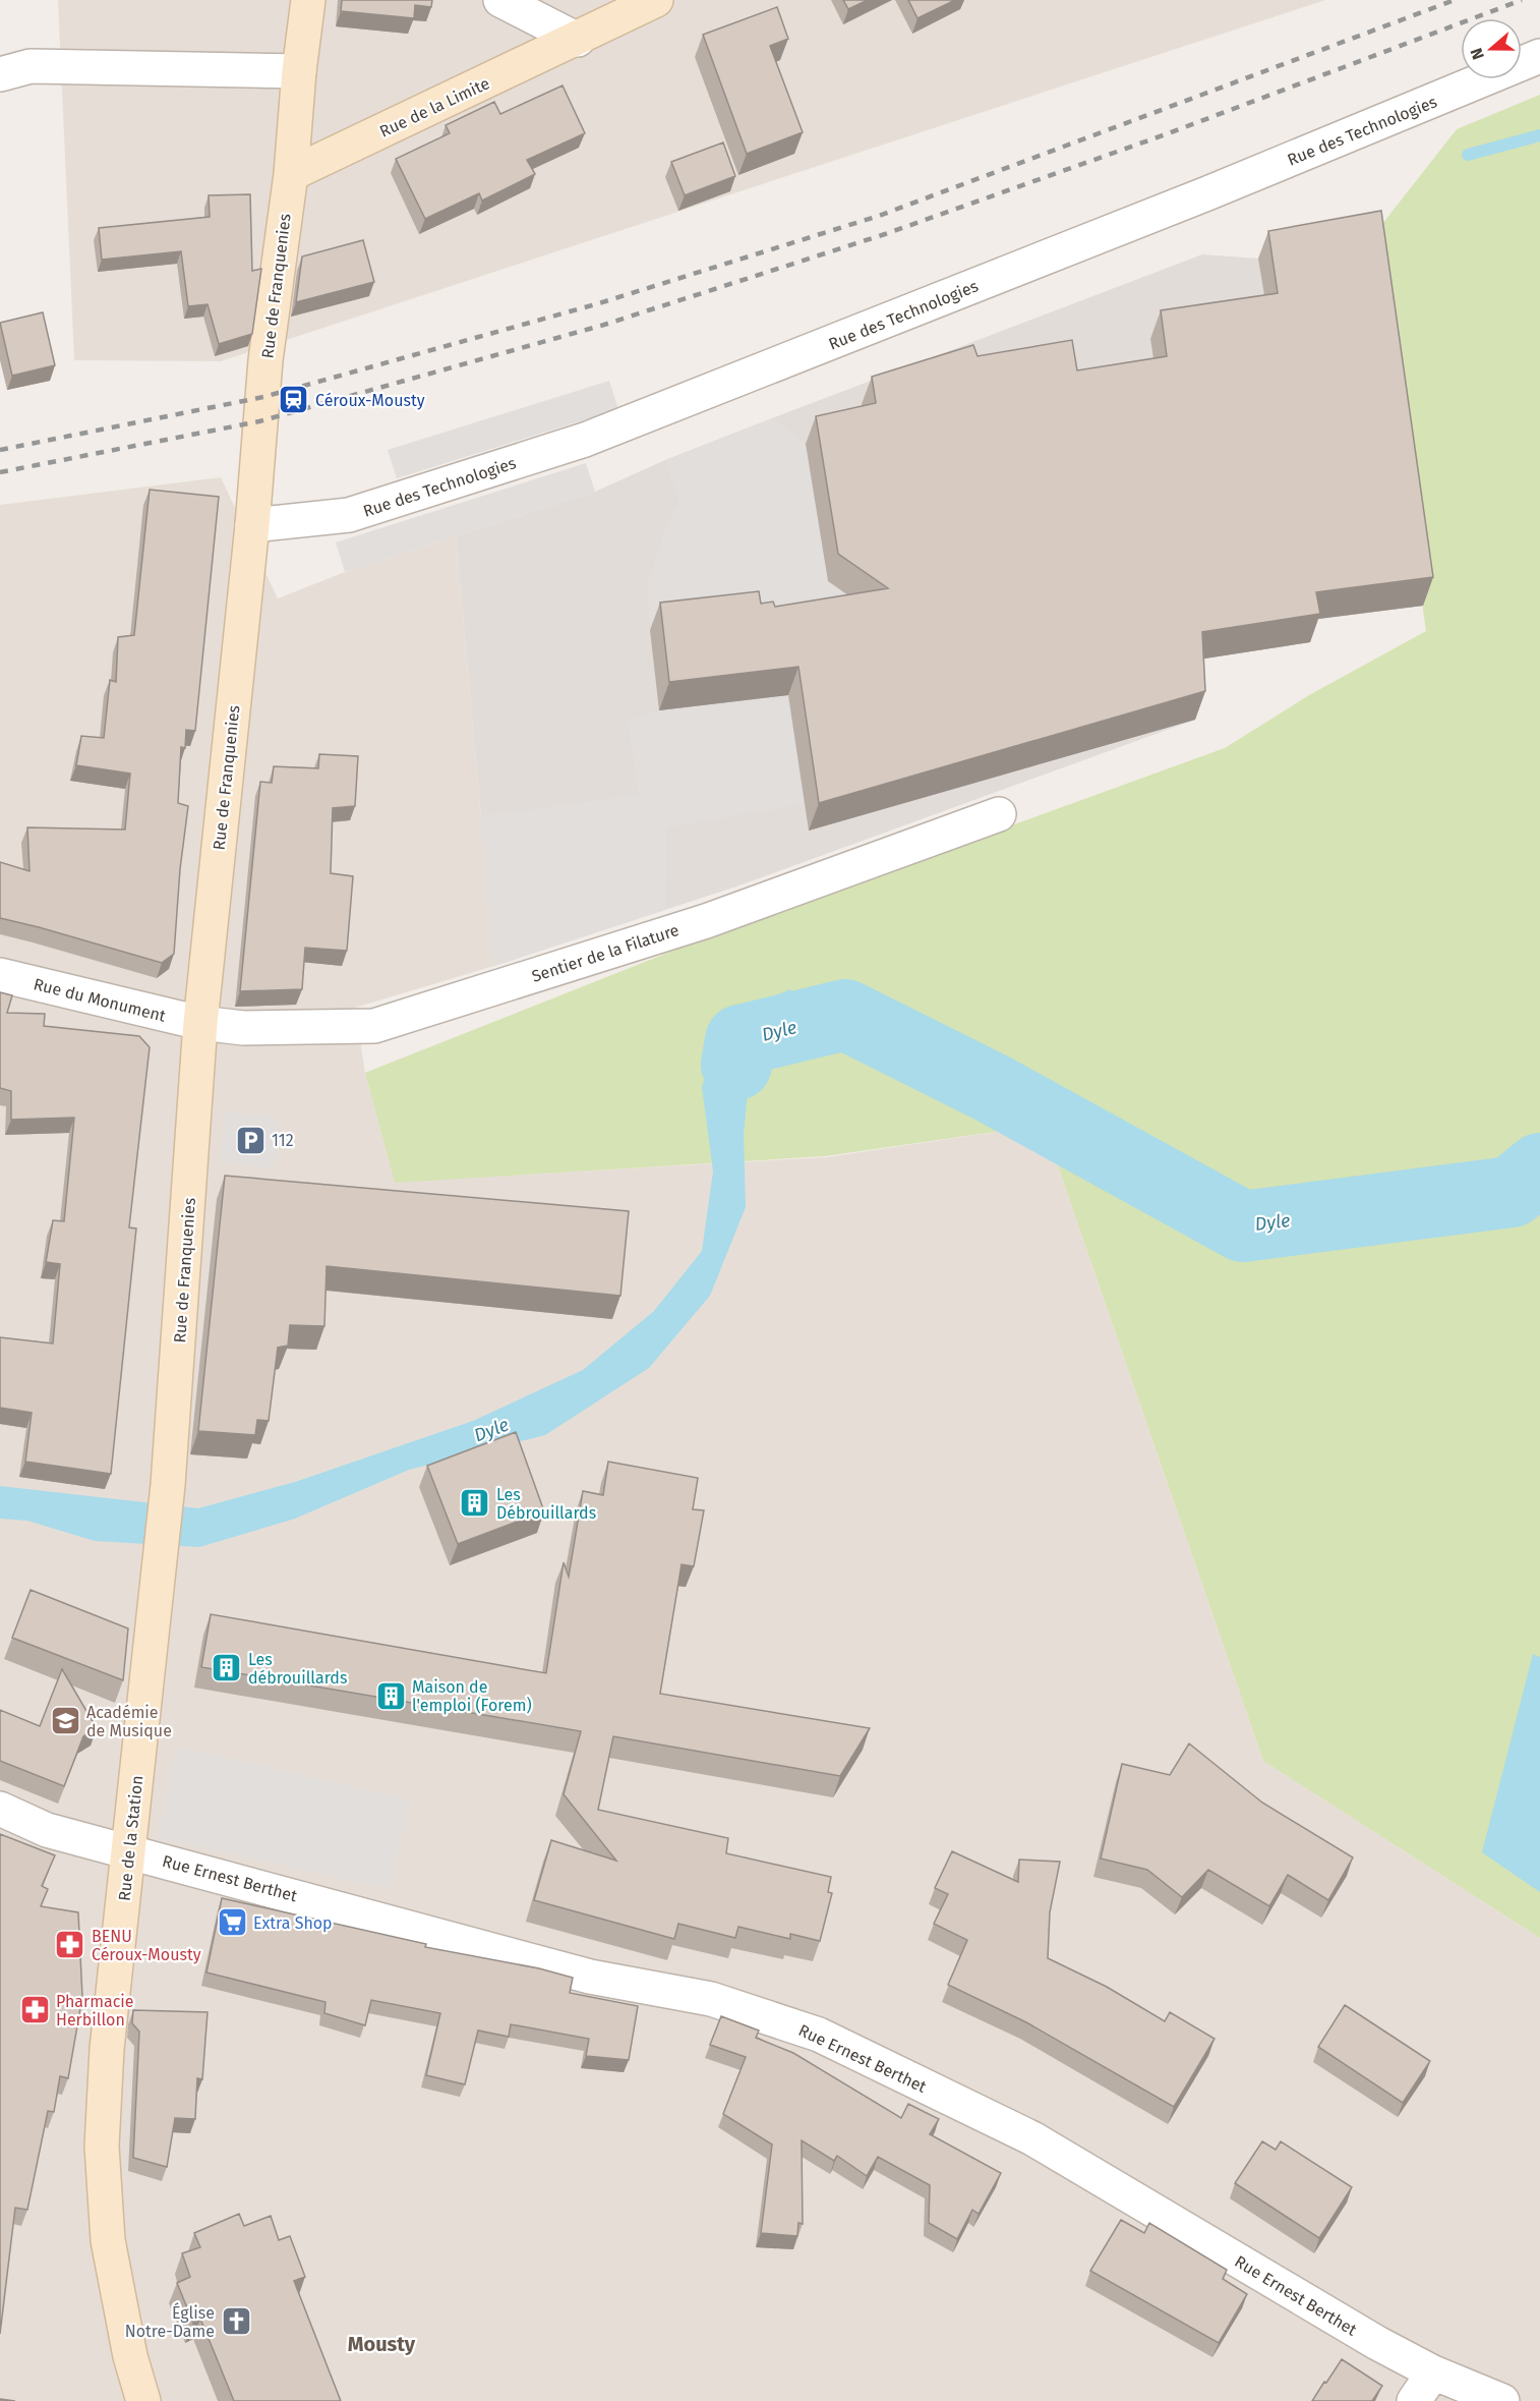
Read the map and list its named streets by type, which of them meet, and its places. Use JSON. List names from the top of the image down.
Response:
{
  "streets": {
    "street": [
      "Rue de la Limite",
      "Rue des Technologies",
      "Rue de Franquenies",
      "Sentier de la Filature",
      "Rue du Monument",
      "Rue de la Station",
      "Rue Ernest Berthet"
    ]
  },
  "crossings": [
    ["Rue de la Limite", "Rue de Franquenies"],
    ["Rue des Technologies", "Rue de Franquenies"],
    ["Rue de Franquenies", "Sentier de la Filature"],
    ["Rue de Franquenies", "Rue du Monument"],
    ["Rue de Franquenies", "Rue de la Station"],
    ["Sentier de la Filature", "Rue du Monument"],
    ["Rue de la Station", "Rue Ernest Berthet"]
  ],
  "districts": ["Mousty"],
  "water": ["Dyle"],
  "places": {
    "station": ["Céroux-Mousty"],
    "parking": ["112"],
    "building": ["Les Débrouillards", "Les débrouillards", "Maison de l'emploi (Forem)"],
    "school or university": ["Académie de Musique"],
    "supermarket": ["Extra Shop"],
    "pharmacy": ["BENU Céroux-Mousty", "Pharmacie Herbillon"],
    "church": ["Église Notre-Dame"]
  },
  "north": "left"
}
